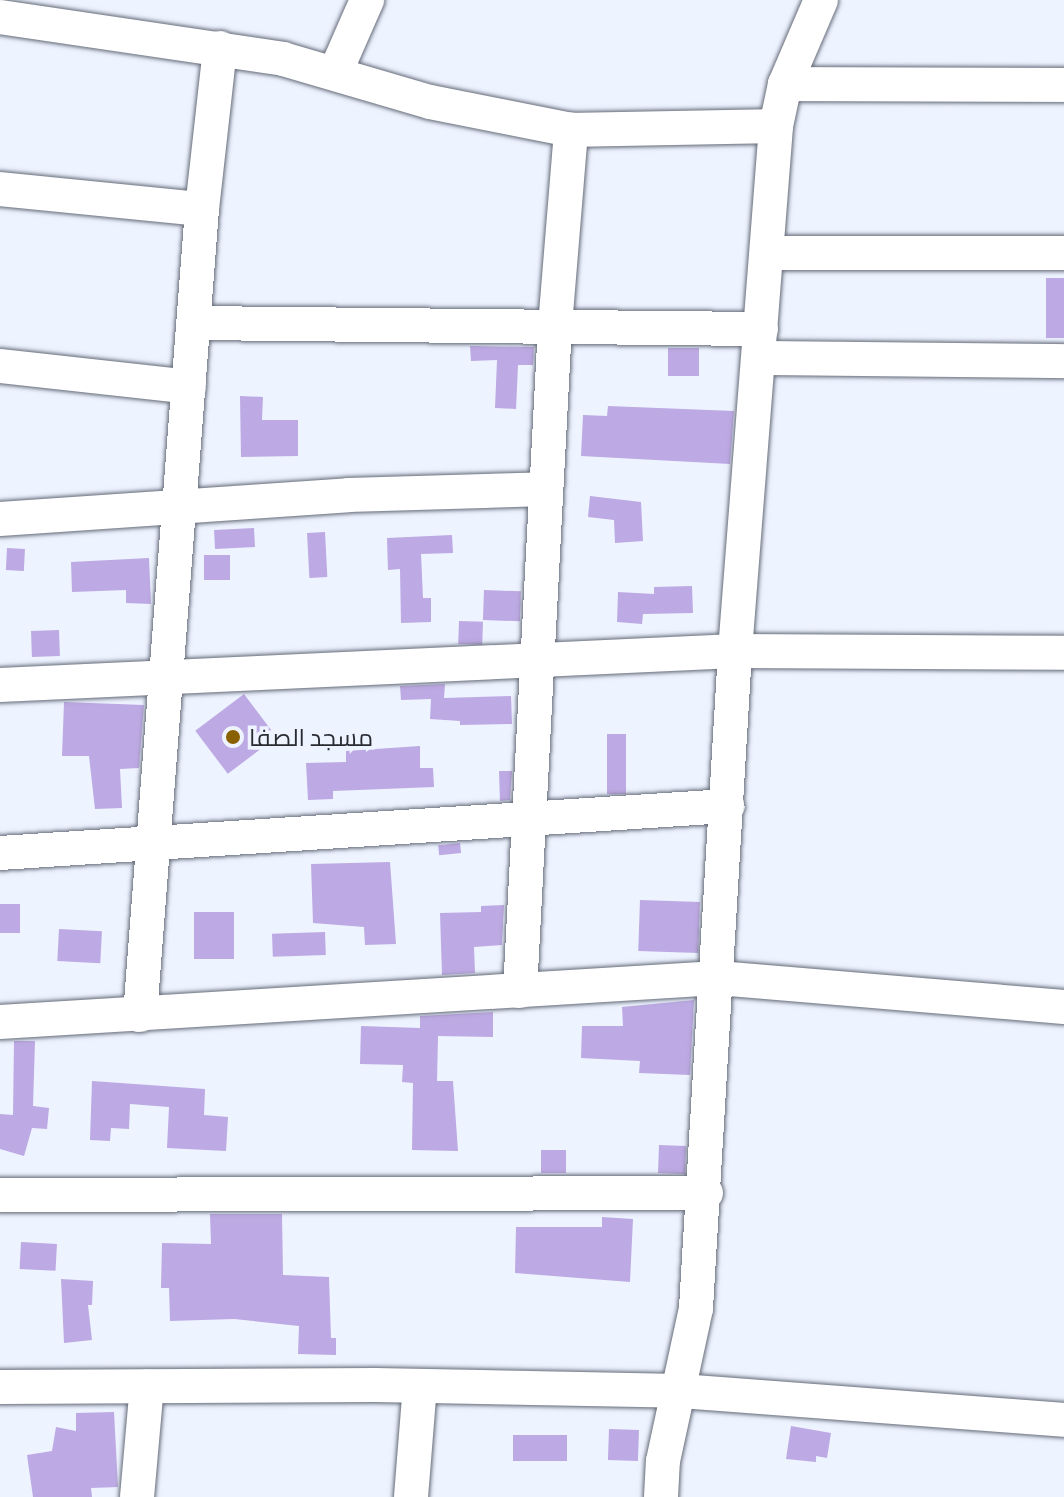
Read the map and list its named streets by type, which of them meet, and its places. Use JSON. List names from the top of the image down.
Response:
{
  "places": ["مسجد الصفا"]
}
